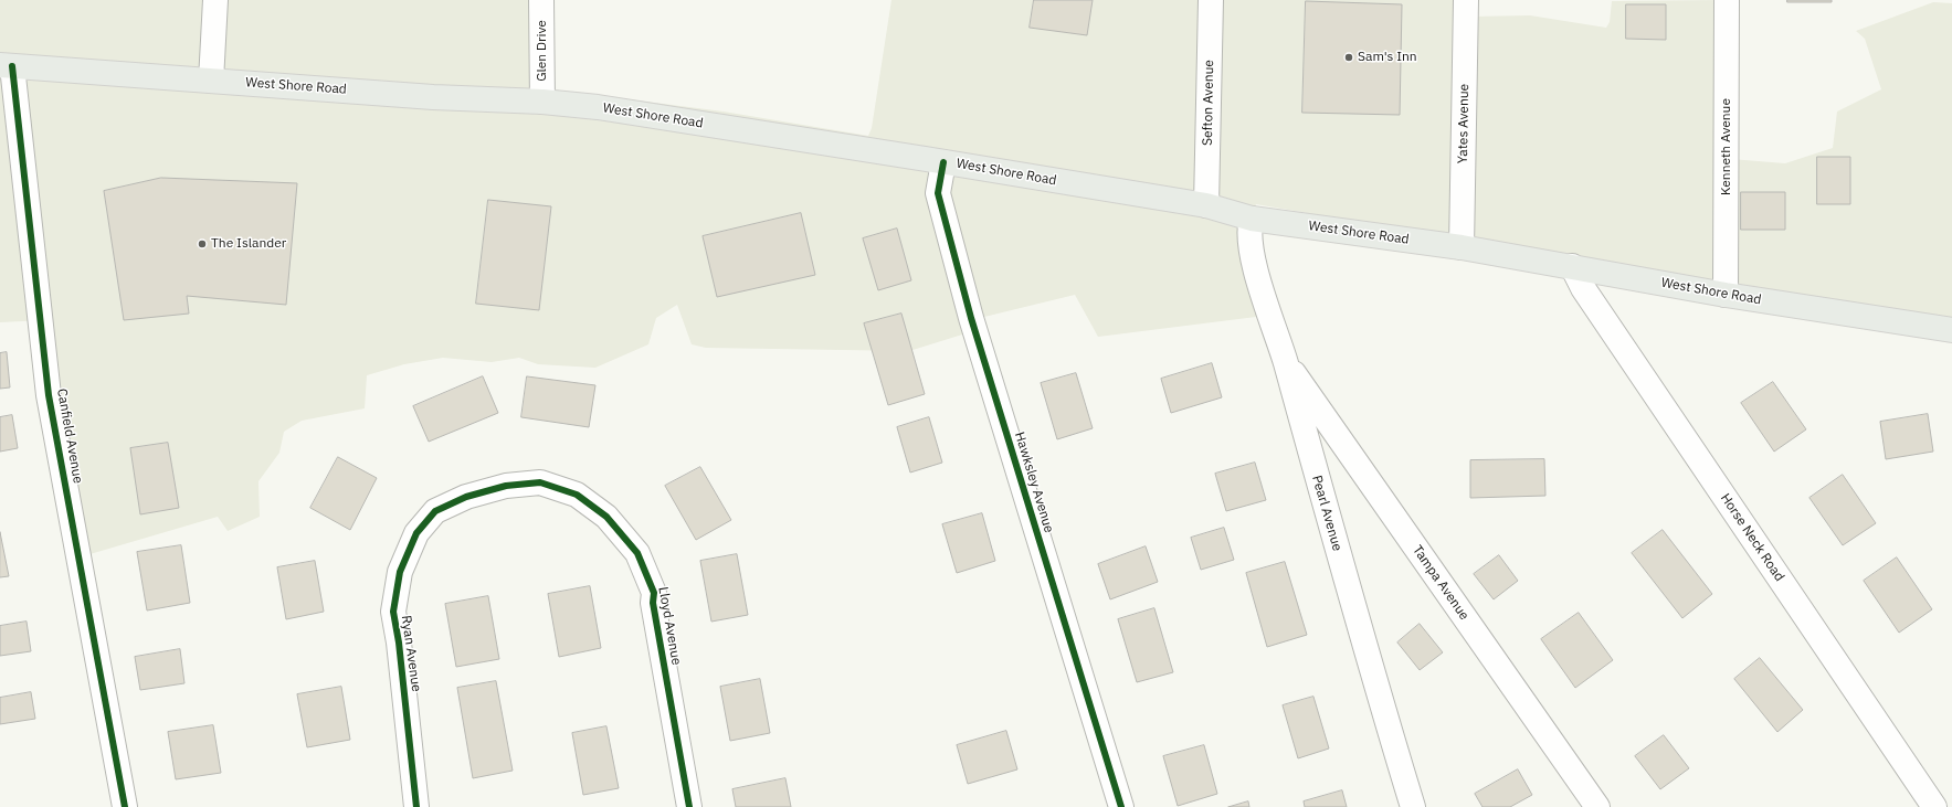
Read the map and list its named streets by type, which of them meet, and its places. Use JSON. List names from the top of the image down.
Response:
{
  "streets": {
    "main road": ["West Shore Road"],
    "street": [
      "Glen Drive",
      "Sefton Avenue",
      "Yates Avenue",
      "Kenneth Avenue",
      "Canfield Avenue",
      "Hawksley Avenue",
      "Pearl Avenue",
      "Horse Neck Road",
      "Tampa Avenue",
      "Lloyd Avenue",
      "Ryan Avenue"
    ]
  },
  "crossings": [
    ["Glen Drive", "West Shore Road"],
    ["West Shore Road", "Sefton Avenue"],
    ["West Shore Road", "Yates Avenue"],
    ["West Shore Road", "Kenneth Avenue"],
    ["West Shore Road", "Canfield Avenue"],
    ["West Shore Road", "Hawksley Avenue"],
    ["West Shore Road", "Pearl Avenue"],
    ["West Shore Road", "Horse Neck Road"],
    ["Pearl Avenue", "Tampa Avenue"],
    ["Lloyd Avenue", "Ryan Avenue"]
  ],
  "places": ["Sam's Inn", "The Islander"]
}
